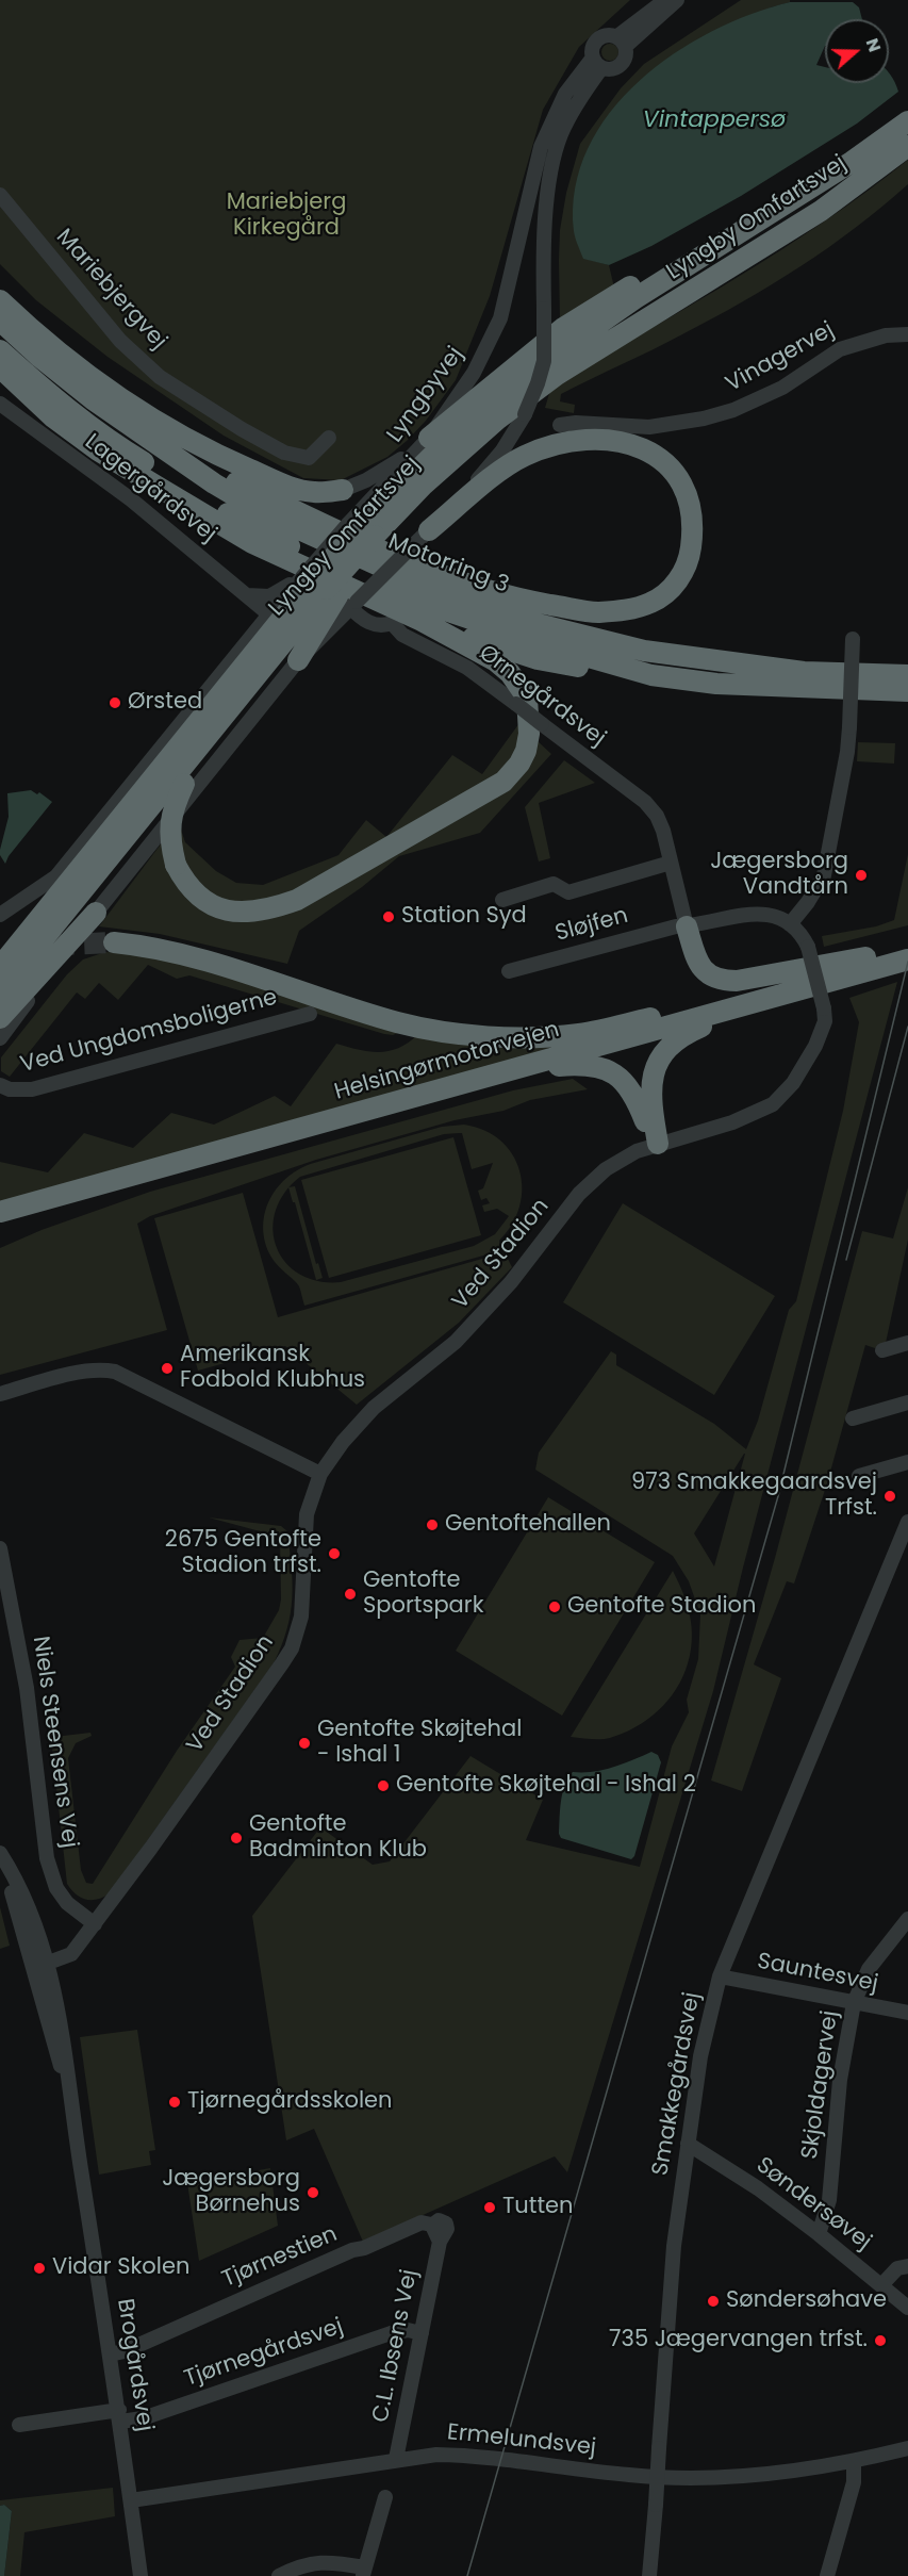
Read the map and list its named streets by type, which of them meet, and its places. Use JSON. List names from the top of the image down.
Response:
{
  "streets": {
    "highway": ["Lyngby Omfartsvej", "Motorring 3", "Helsingørmotorvejen"],
    "street": [
      "Mariebjergvej",
      "Vinagervej",
      "Lyngbyvej",
      "Lagergårdsvej",
      "Ørnegårdsvej",
      "Sløjfen",
      "Ved Ungdomsboligerne",
      "Ved Stadion",
      "Niels Steensens Vej",
      "Sauntesvej",
      "Smakkegårdsvej",
      "Skjoldagervej",
      "Søndersøvej",
      "Tjørnestien",
      "C.L. Ibsens Vej",
      "Tjørnegårdsvej",
      "Brogårdsvej",
      "Ermelundsvej"
    ]
  },
  "crossings": [
    ["Lyngby Omfartsvej", "Lyngbyvej"],
    ["Lyngby Omfartsvej", "Ørnegårdsvej"],
    ["Lyngbyvej", "Lagergårdsvej"],
    ["Lyngbyvej", "Ørnegårdsvej"],
    ["Ørnegårdsvej", "Sløjfen"],
    ["Ved Stadion", "Niels Steensens Vej"],
    ["Ved Stadion", "Brogårdsvej"],
    ["Sauntesvej", "Smakkegårdsvej"],
    ["Sauntesvej", "Skjoldagervej"],
    ["Smakkegårdsvej", "Søndersøvej"],
    ["Skjoldagervej", "Søndersøvej"],
    ["Tjørnestien", "C.L. Ibsens Vej"],
    ["Tjørnestien", "Brogårdsvej"],
    ["C.L. Ibsens Vej", "Tjørnegårdsvej"],
    ["C.L. Ibsens Vej", "Ermelundsvej"],
    ["Tjørnegårdsvej", "Brogårdsvej"],
    ["Brogårdsvej", "Ermelundsvej"]
  ],
  "water": ["Vintappersø"],
  "parks": ["Mariebjerg Kirkegård"],
  "places": [
    "Ørsted",
    "Jægersborg Vandtårn",
    "Station Syd",
    "Amerikansk Fodbold Klubhus",
    "973 Smakkegaardsvej Trfst.",
    "Gentoftehallen",
    "2675 Gentofte Stadion trfst.",
    "Gentofte Sportspark",
    "Gentofte Stadion",
    "Gentofte Skøjtehal - Ishal 1",
    "Gentofte Skøjtehal - Ishal 2",
    "Gentofte Badminton Klub",
    "Tjørnegårdsskolen",
    "Jægersborg Børnehus",
    "Tutten",
    "Vidar Skolen",
    "Søndersøhave",
    "735 Jægervangen trfst."
  ],
  "north": "right"
}
